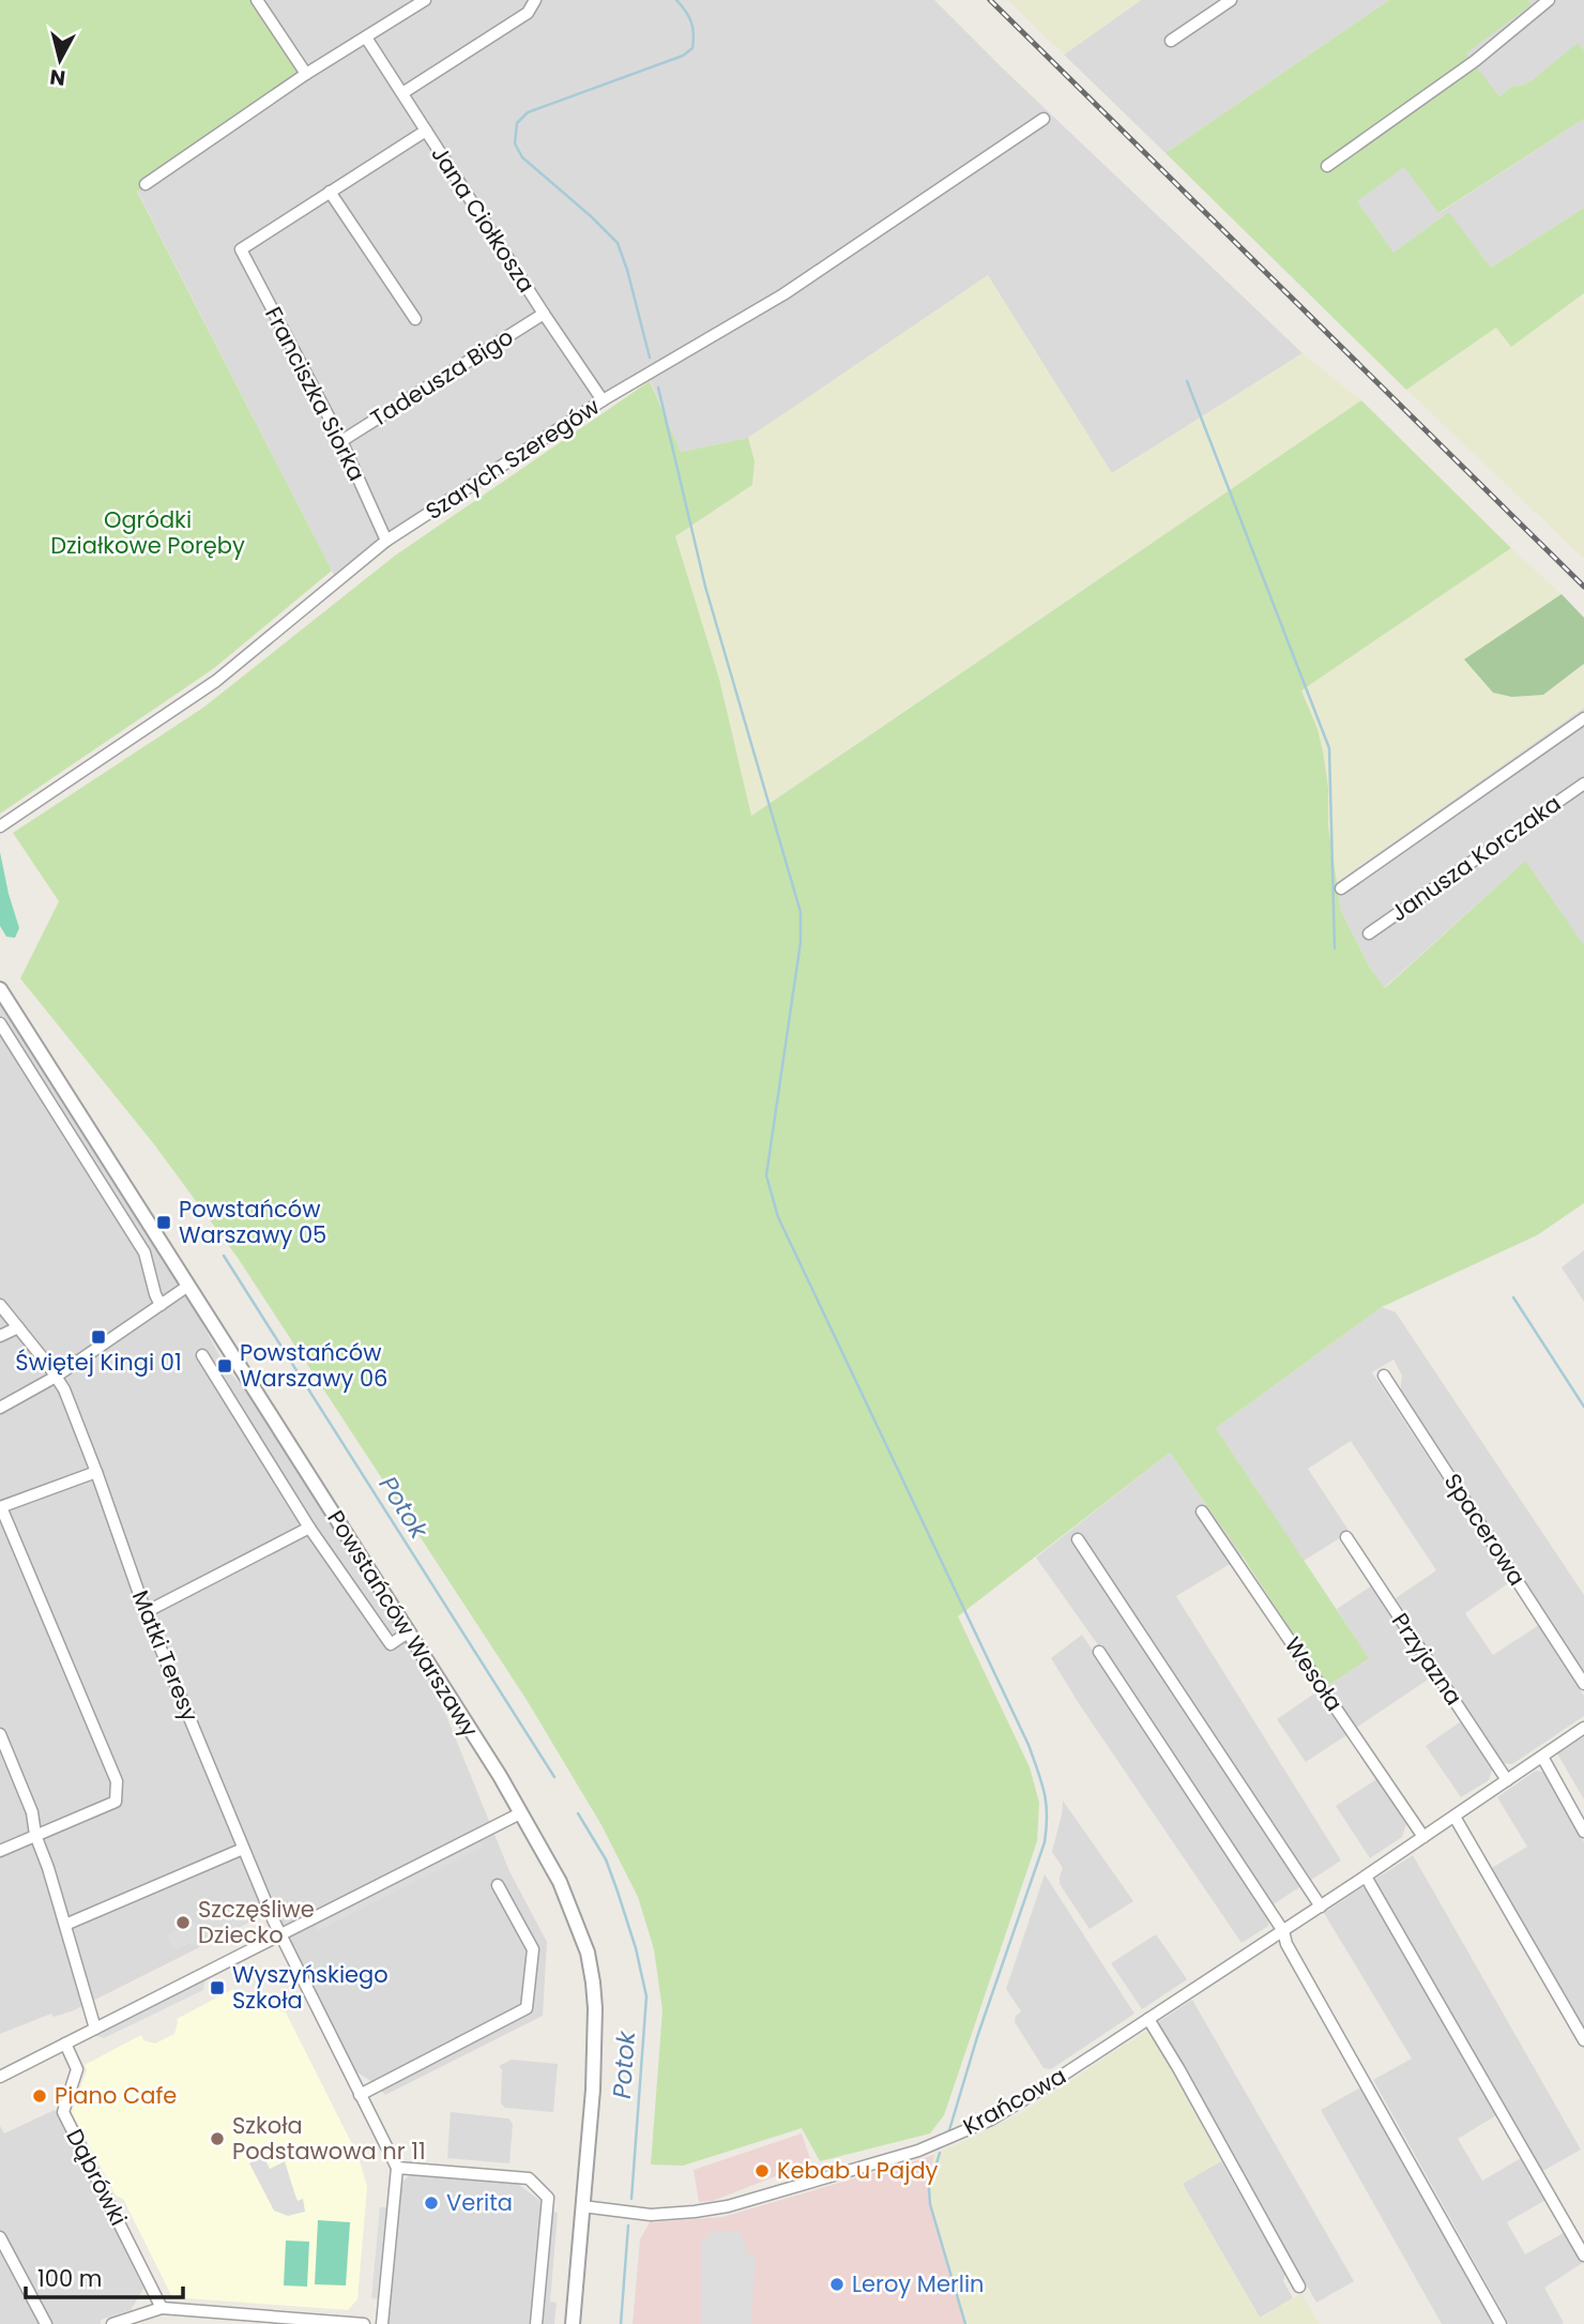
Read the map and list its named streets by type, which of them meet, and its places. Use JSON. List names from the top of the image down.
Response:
{
  "streets": {
    "street": [
      "Jana Ciołkosza",
      "Tadeusza Bigo",
      "Franciszka Siorka",
      "Szarych Szeregów",
      "Janusza Korczaka",
      "Spacerowa",
      "Powstańców Warszawy",
      "Matki Teresy",
      "Przyjazna",
      "Wesoła",
      "Krańcowa",
      "Dąbrówki"
    ]
  },
  "crossings": [
    ["Jana Ciołkosza", "Tadeusza Bigo"],
    ["Jana Ciołkosza", "Szarych Szeregów"],
    ["Tadeusza Bigo", "Franciszka Siorka"],
    ["Franciszka Siorka", "Szarych Szeregów"],
    ["Powstańców Warszawy", "Krańcowa"],
    ["Przyjazna", "Krańcowa"],
    ["Wesoła", "Krańcowa"]
  ],
  "water": ["Potok"],
  "parks": ["Ogródki Działkowe Poręby"],
  "places": {
    "transit": [
      "Powstańców Warszawy 05",
      "Świętej Kingi 01",
      "Powstańców Warszawy 06",
      "Wyszyńskiego Szkoła"
    ],
    "other": [
      "Szczęśliwe Dziecko",
      "Piano Cafe",
      "Szkoła Podstawowa nr 11",
      "Kebab u Pajdy",
      "Verita",
      "Leroy Merlin"
    ]
  },
  "scale_bar": "100 m",
  "north": "bottom"
}
